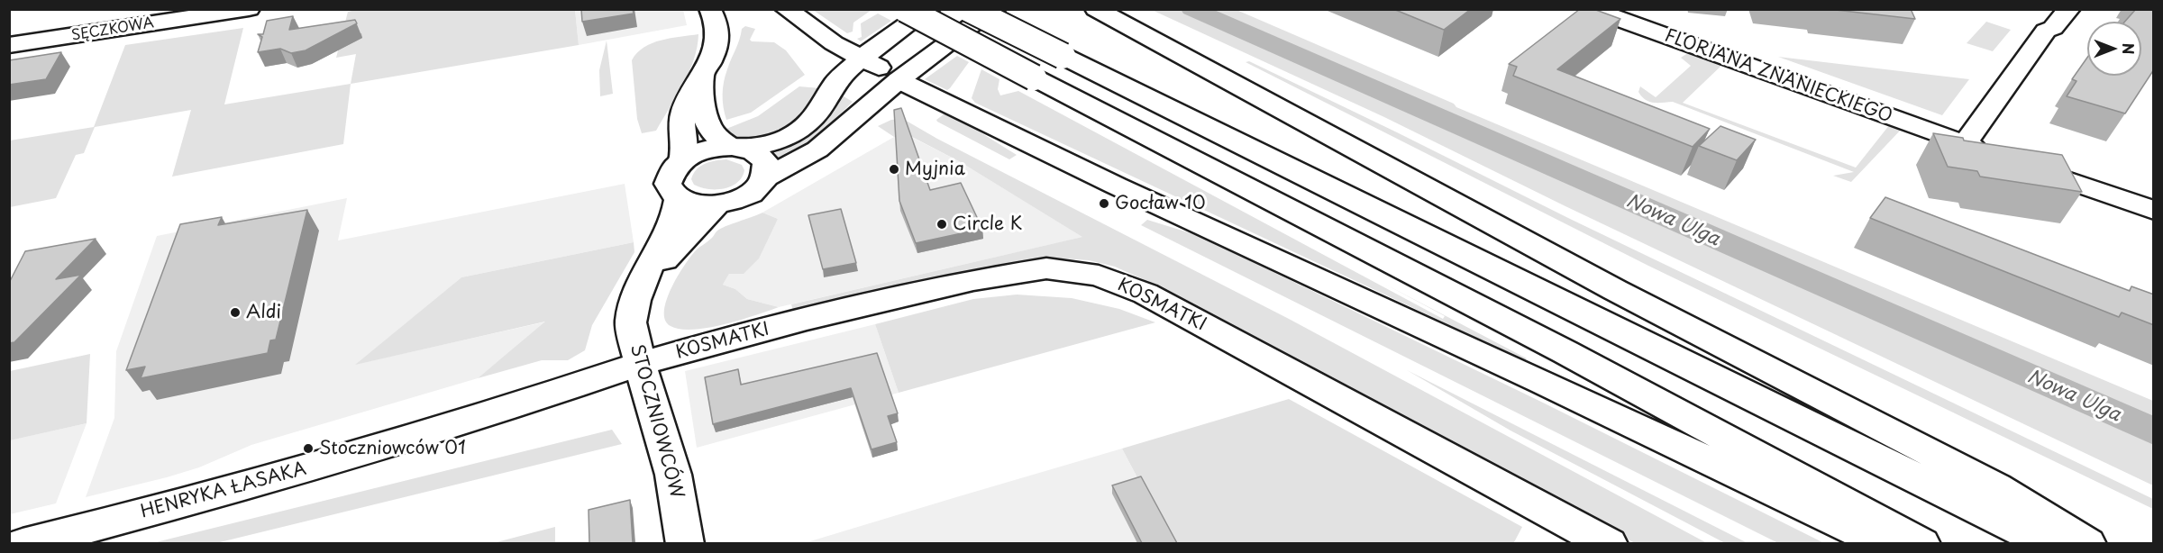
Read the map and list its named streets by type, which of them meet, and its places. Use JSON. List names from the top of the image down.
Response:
{
  "streets": {
    "street": [
      "SĘCZKOWA",
      "FLORIANA ZNANIECKIEGO",
      "KOSMATKI",
      "STOCZNIOWCÓW",
      "HENRYKA ŁASAKA"
    ]
  },
  "crossings": [
    ["KOSMATKI", "STOCZNIOWCÓW"],
    ["KOSMATKI", "HENRYKA ŁASAKA"],
    ["STOCZNIOWCÓW", "HENRYKA ŁASAKA"]
  ],
  "water": ["Nowa Ulga"],
  "places": [
    "Myjnia",
    "Gocław 10",
    "Circle K",
    "Aldi",
    "Stoczniowców 01"
  ],
  "north": "right"
}
